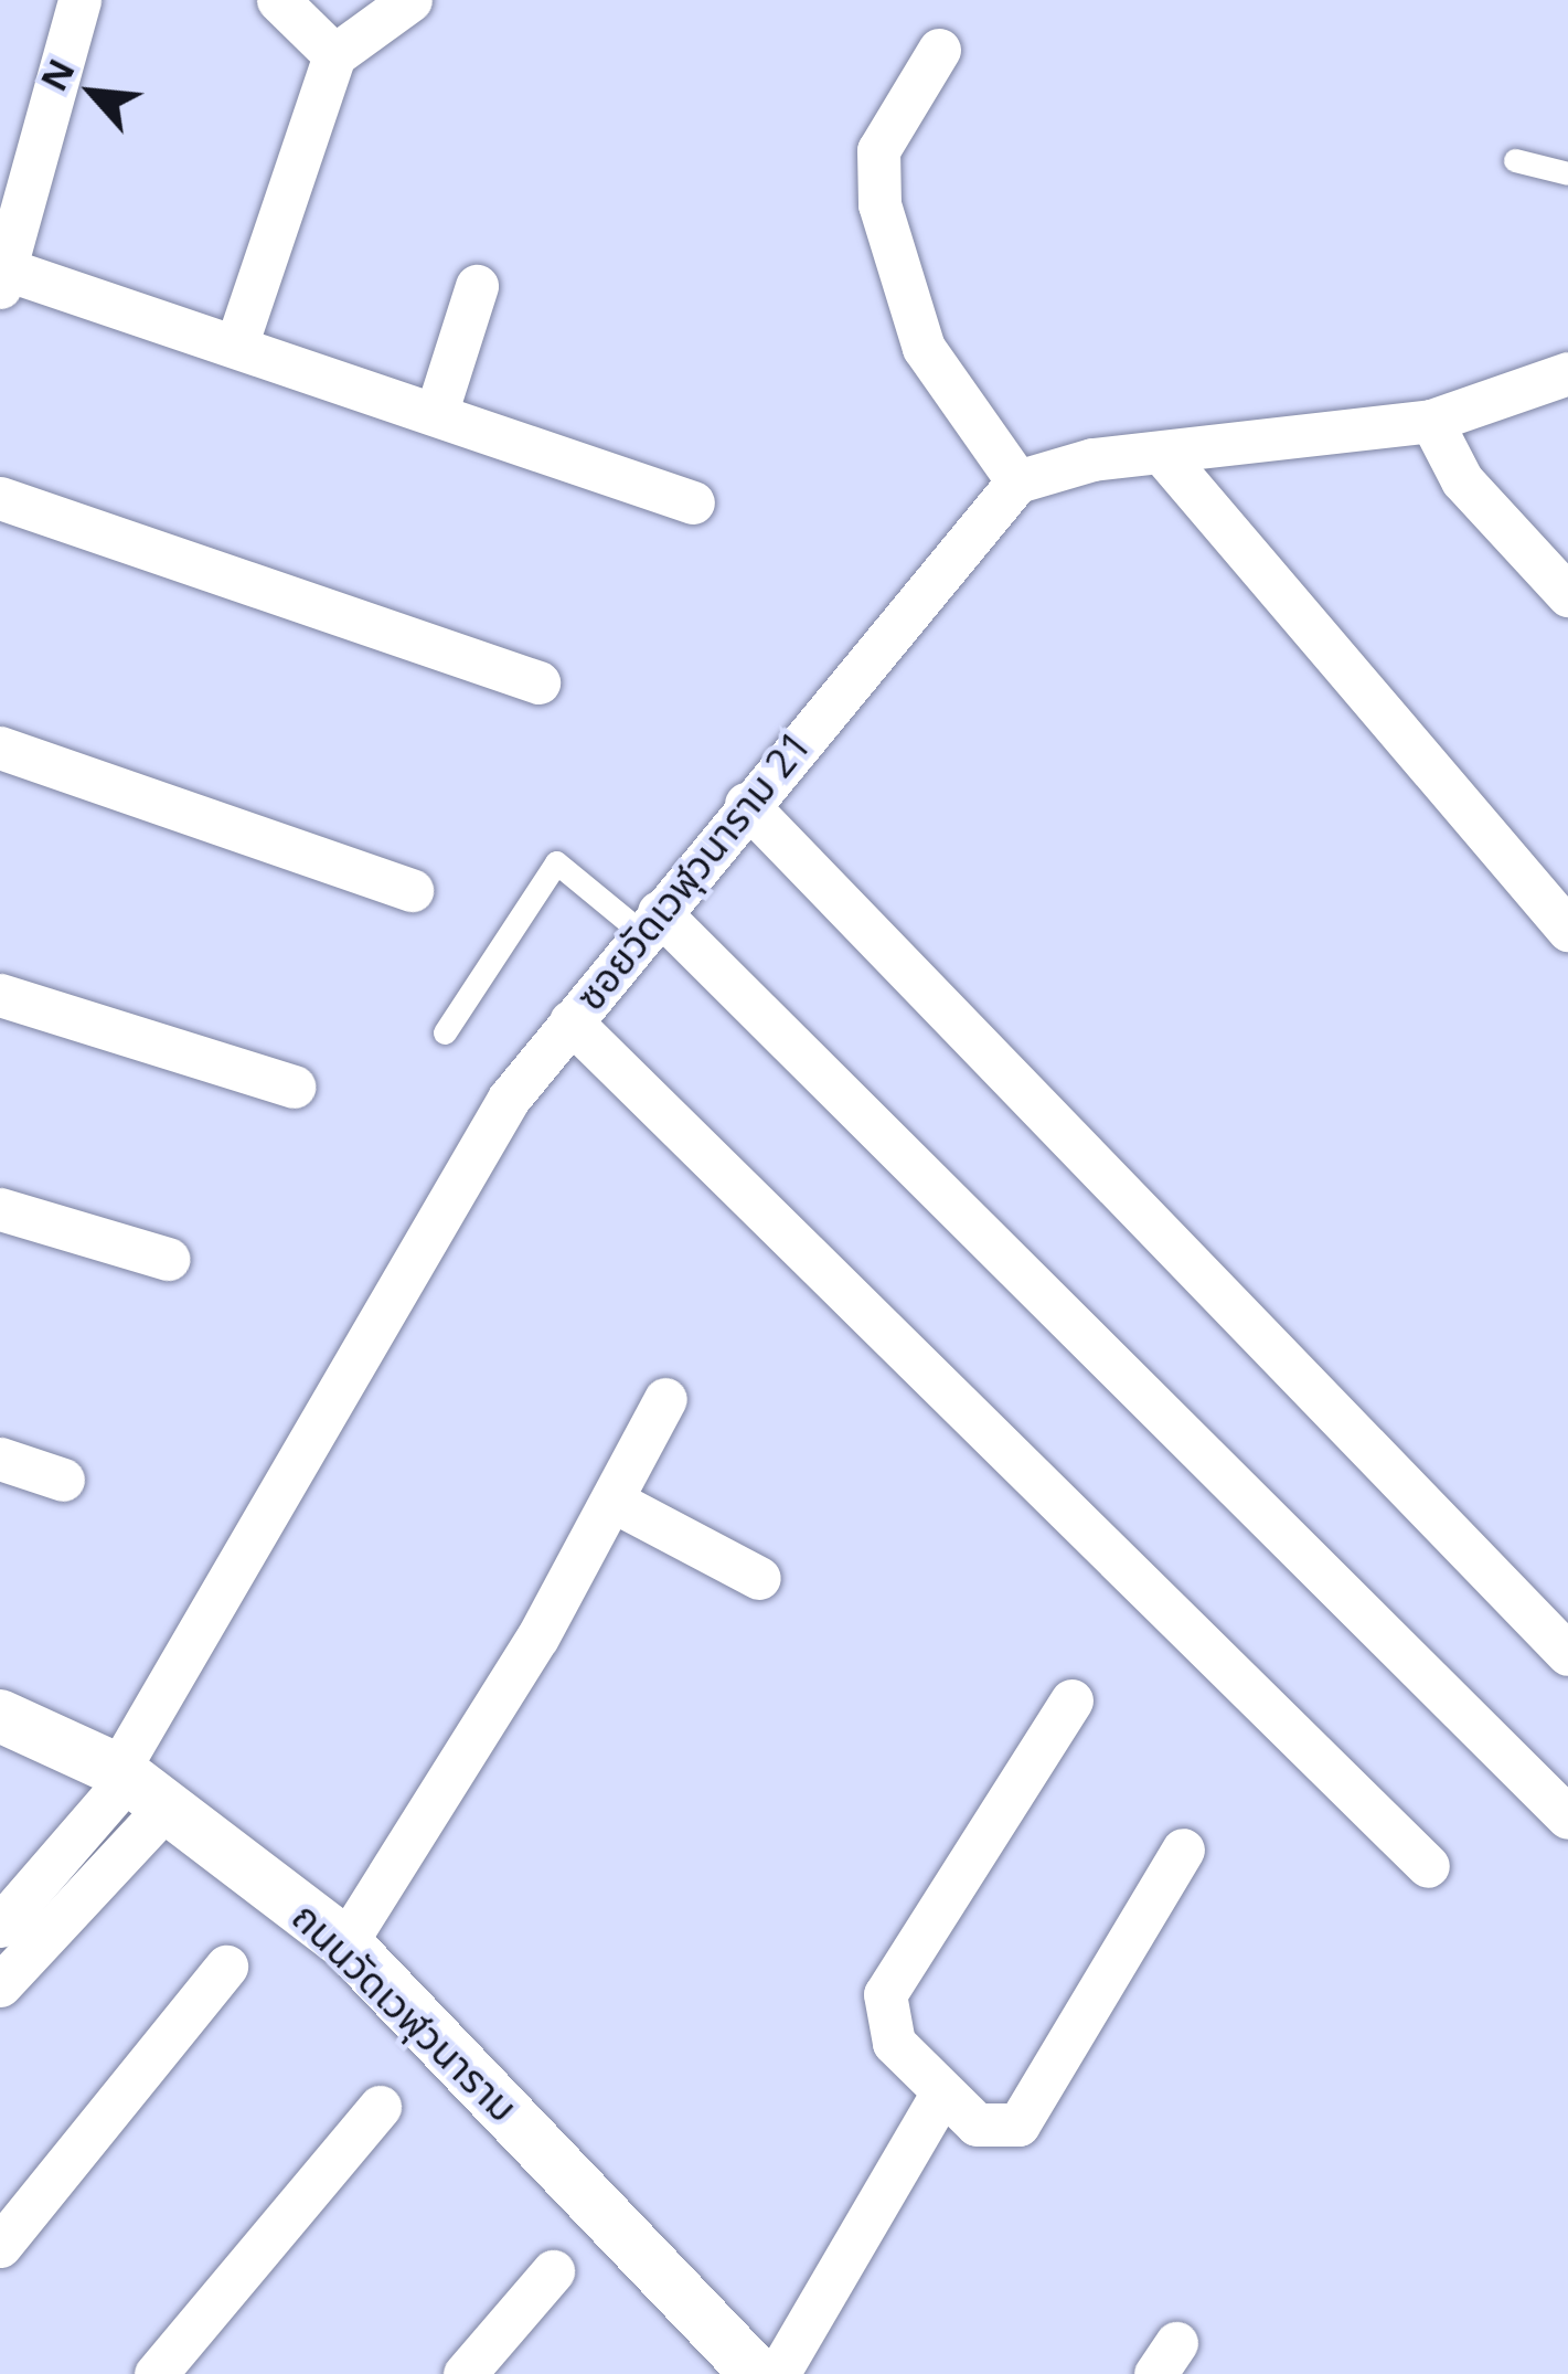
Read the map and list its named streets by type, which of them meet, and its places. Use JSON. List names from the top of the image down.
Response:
{
  "streets": {
    "street": ["ซอยวัดเวฬุวนาราม 21", "ถนนวัดเวฬุวนาราม"]
  },
  "crossings": [
    ["ซอยวัดเวฬุวนาราม 21", "ถนนวัดเวฬุวนาราม"]
  ],
  "north": "top left"
}
